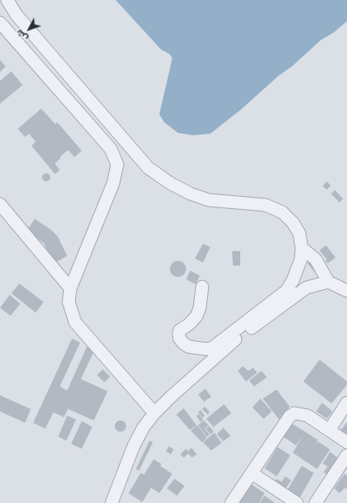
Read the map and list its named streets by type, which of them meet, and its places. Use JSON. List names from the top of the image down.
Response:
{
  "north": "bottom left"
}
